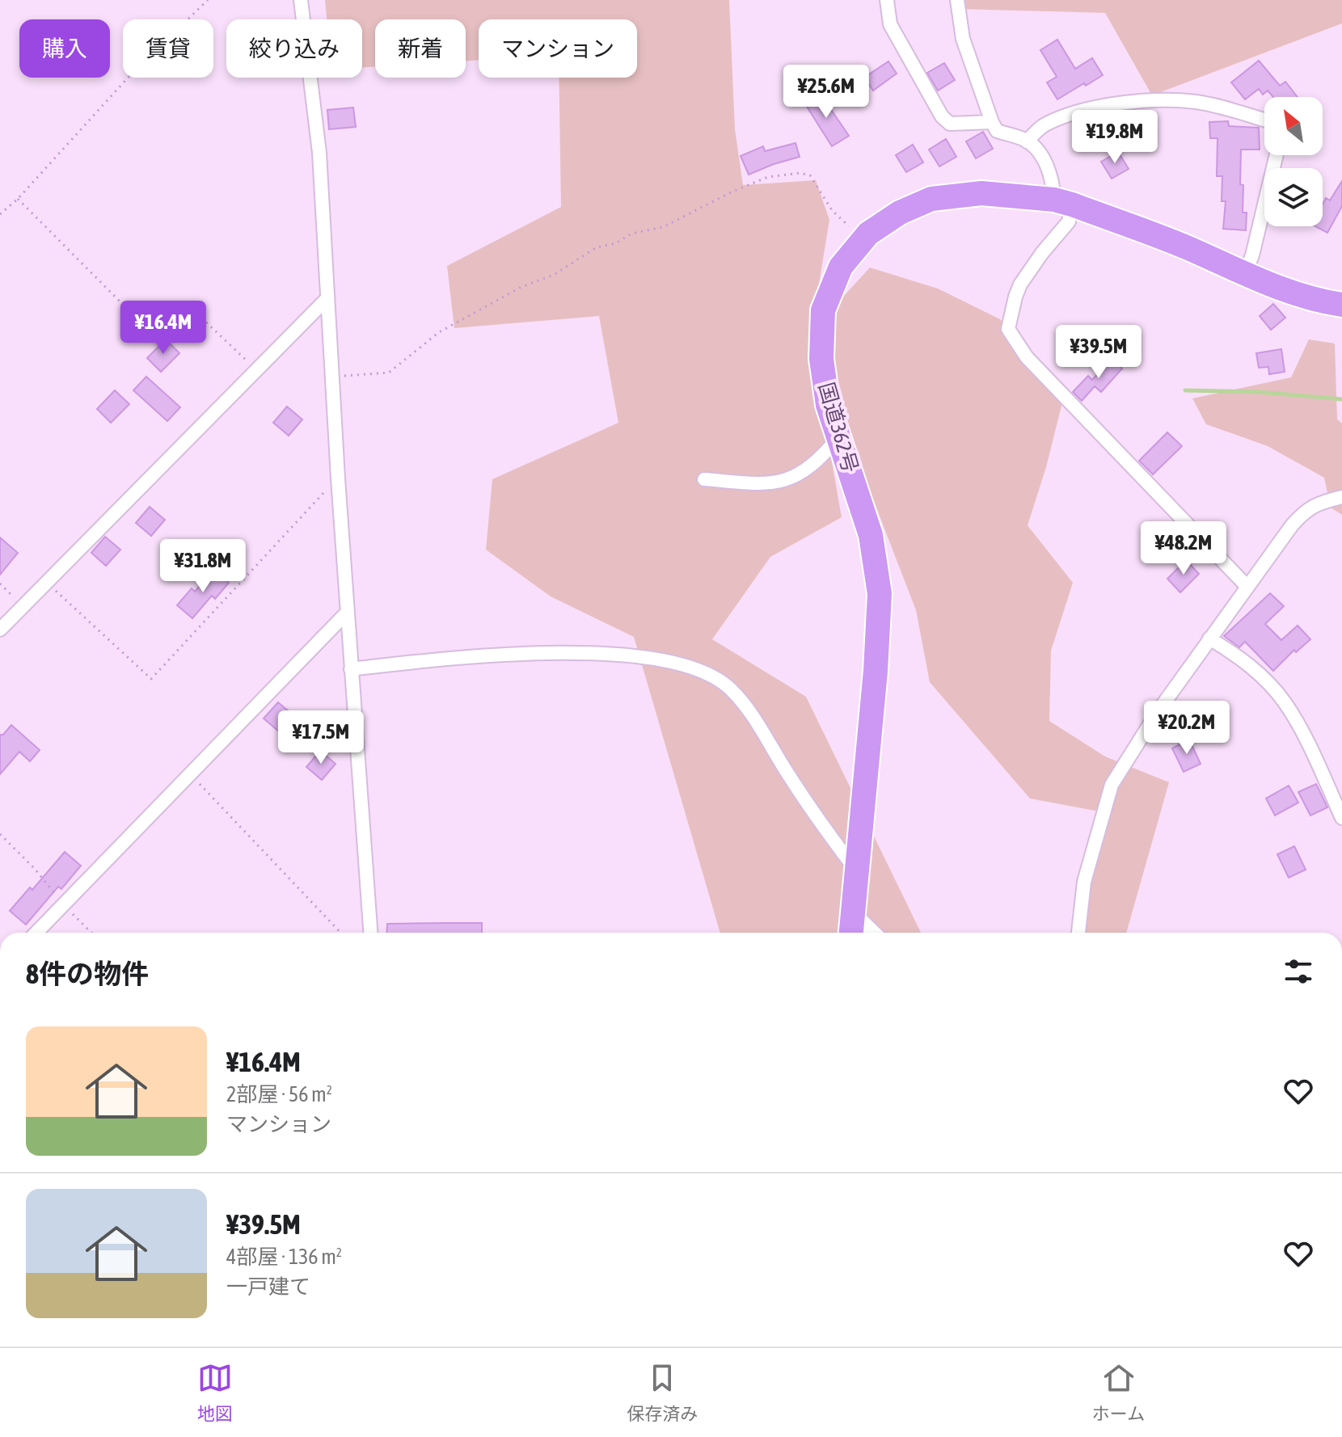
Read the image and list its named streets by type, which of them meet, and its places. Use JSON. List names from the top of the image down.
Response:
{
  "streets": {
    "highway": ["国道362号"]
  },
  "north": "top left",
  "page": {
    "chip": [
      "購入",
      "賃貸",
      "絞り込み",
      "新着",
      "マンション"
    ],
    "price": [
      "¥25.6M",
      "¥19.8M",
      "¥16.4M",
      "¥39.5M",
      "¥48.2M",
      "¥31.8M",
      "¥20.2M",
      "¥17.5M"
    ],
    "heading": "8件の物件",
    "list": [
      {
        "name": "¥16.4M",
        "note": "2部屋 · 56 m² · マンション"
      },
      {
        "name": "¥39.5M",
        "note": "4部屋 · 136 m² · 一戸建て"
      }
    ],
    "tabs": ["地図", "保存済み", "ホーム"]
  }
}
